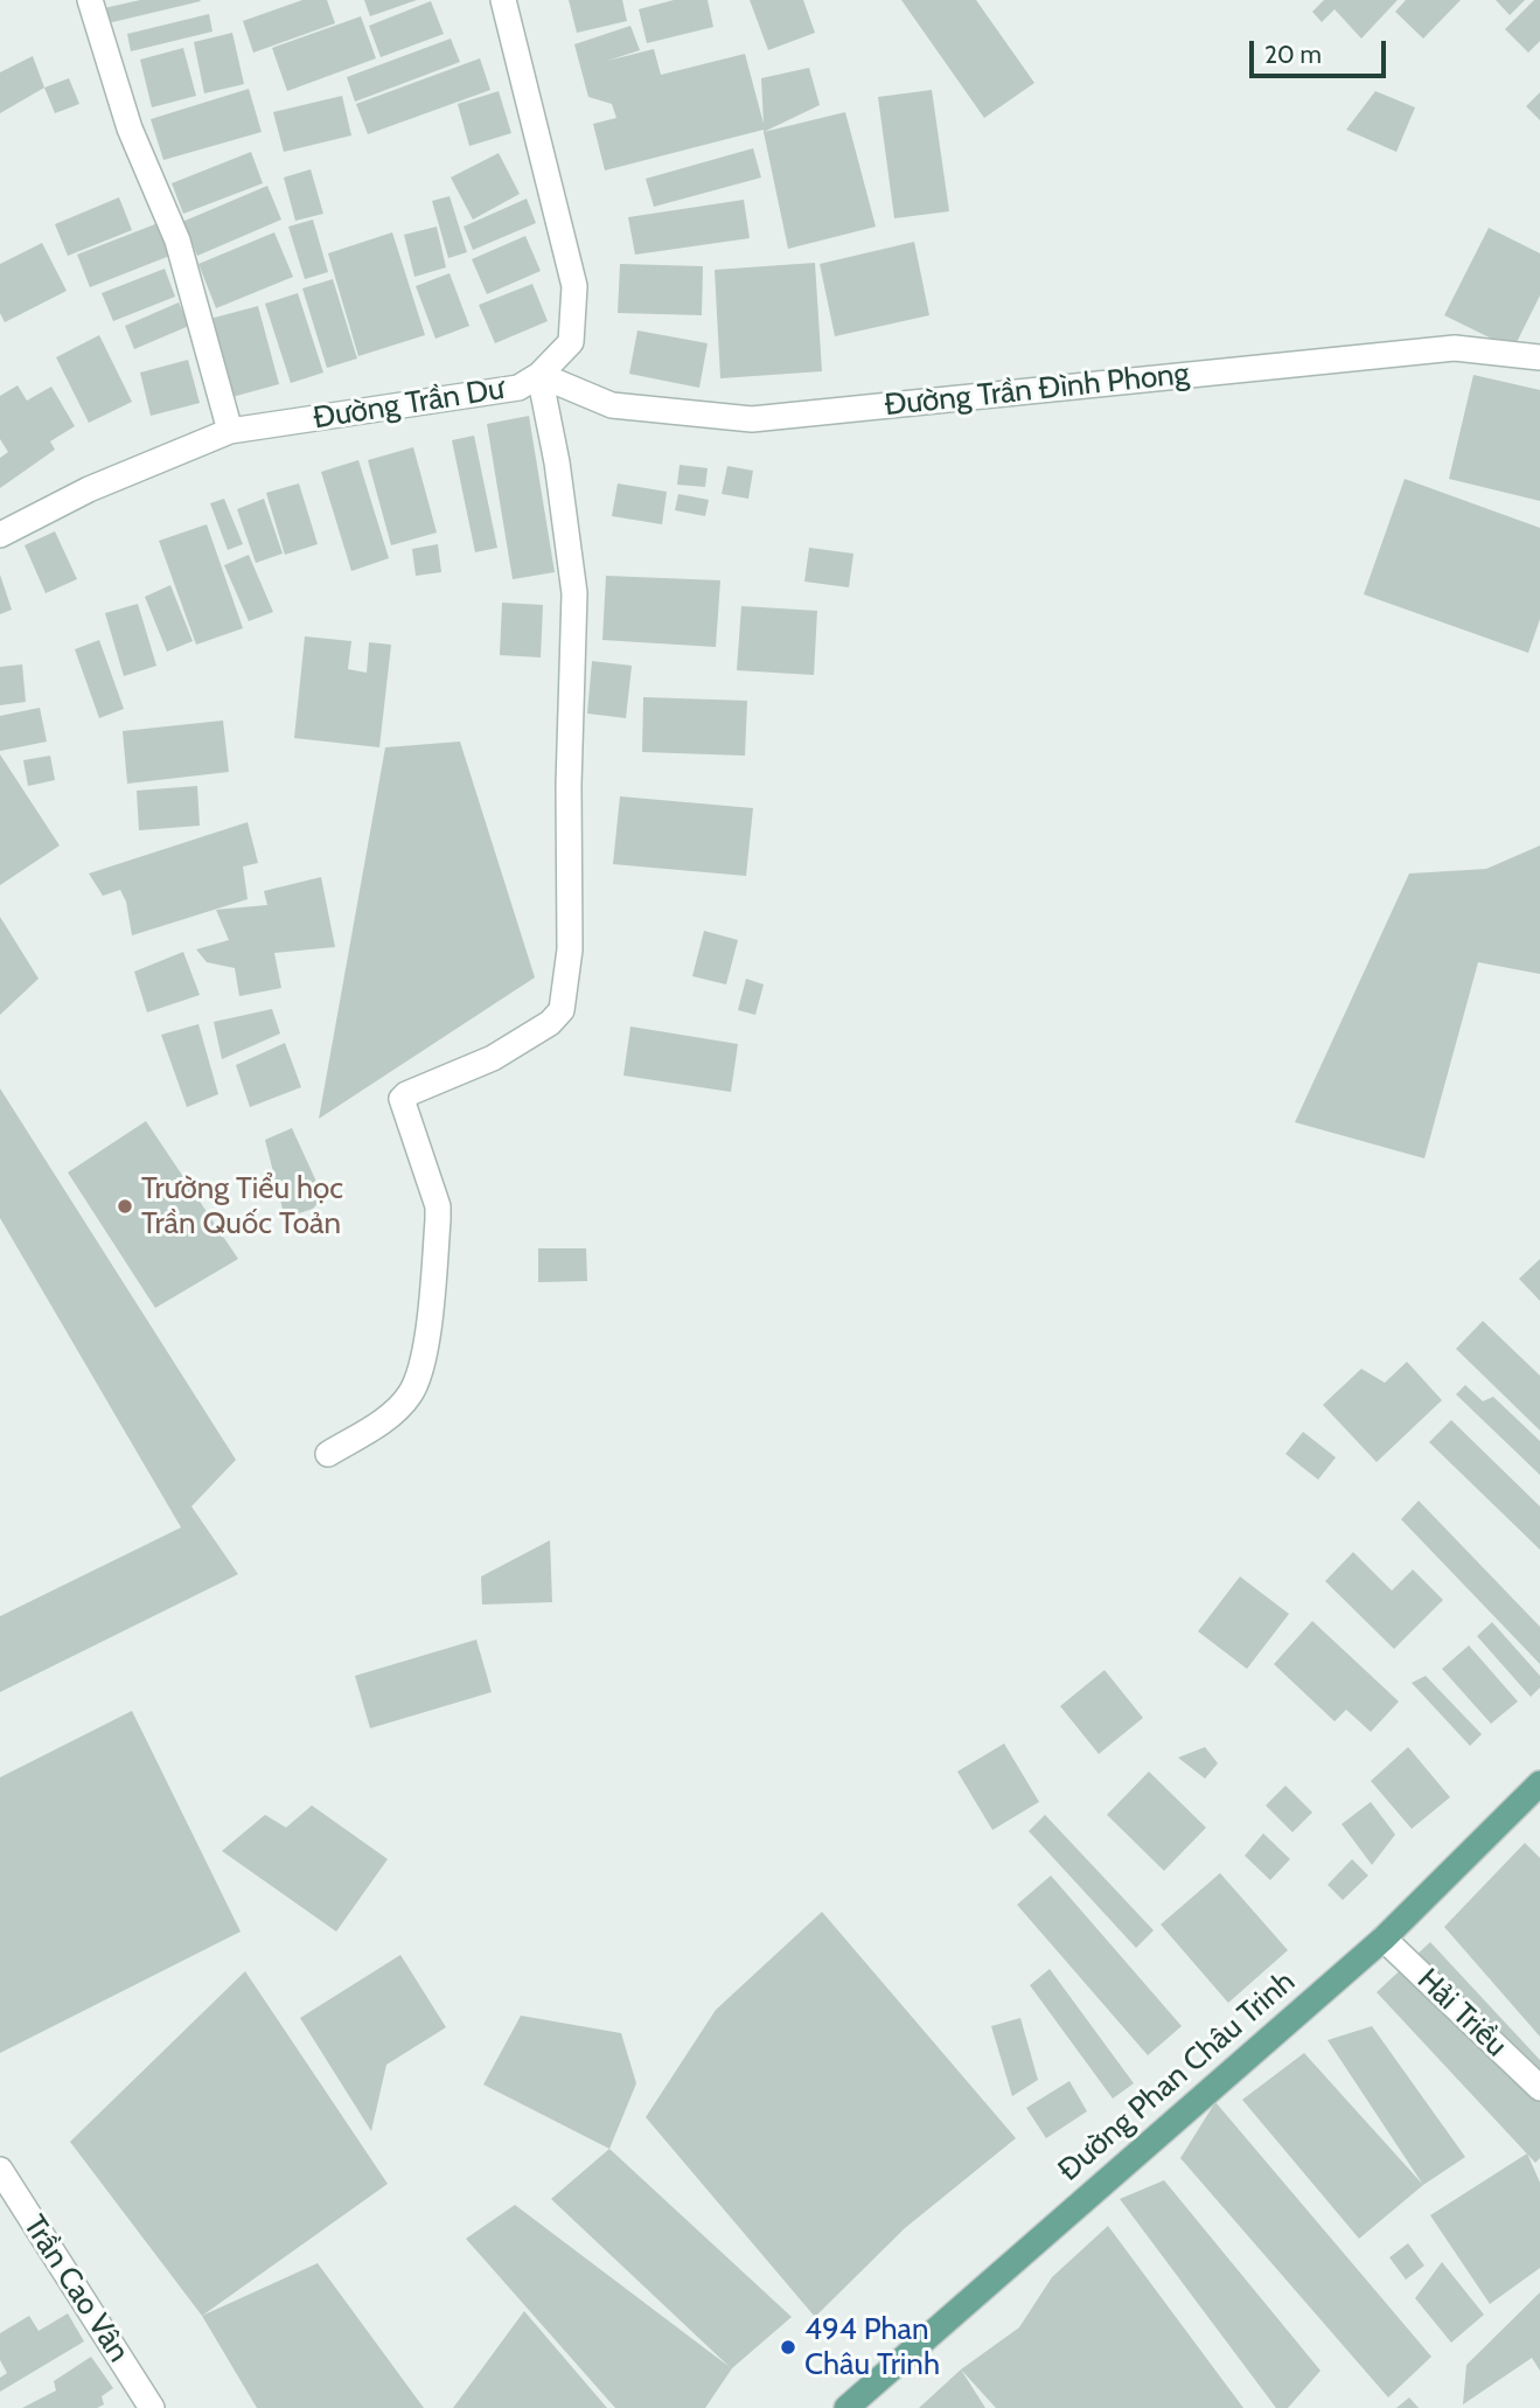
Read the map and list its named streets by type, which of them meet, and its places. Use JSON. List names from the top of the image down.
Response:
{
  "streets": {
    "main road": ["Đường Phan Châu Trinh"],
    "street": [
      "Đường Trần Đình Phong",
      "Đường Trần Dư",
      "Hải Triều",
      "Trần Cao Vân"
    ]
  },
  "crossings": [
    ["Đường Trần Đình Phong", "Đường Trần Dư"],
    ["Hải Triều", "Đường Phan Châu Trinh"]
  ],
  "places": ["Trường Tiểu học Trần Quốc Toản", "494 Phan Châu Trinh"],
  "scale_bar": "20 m"
}
